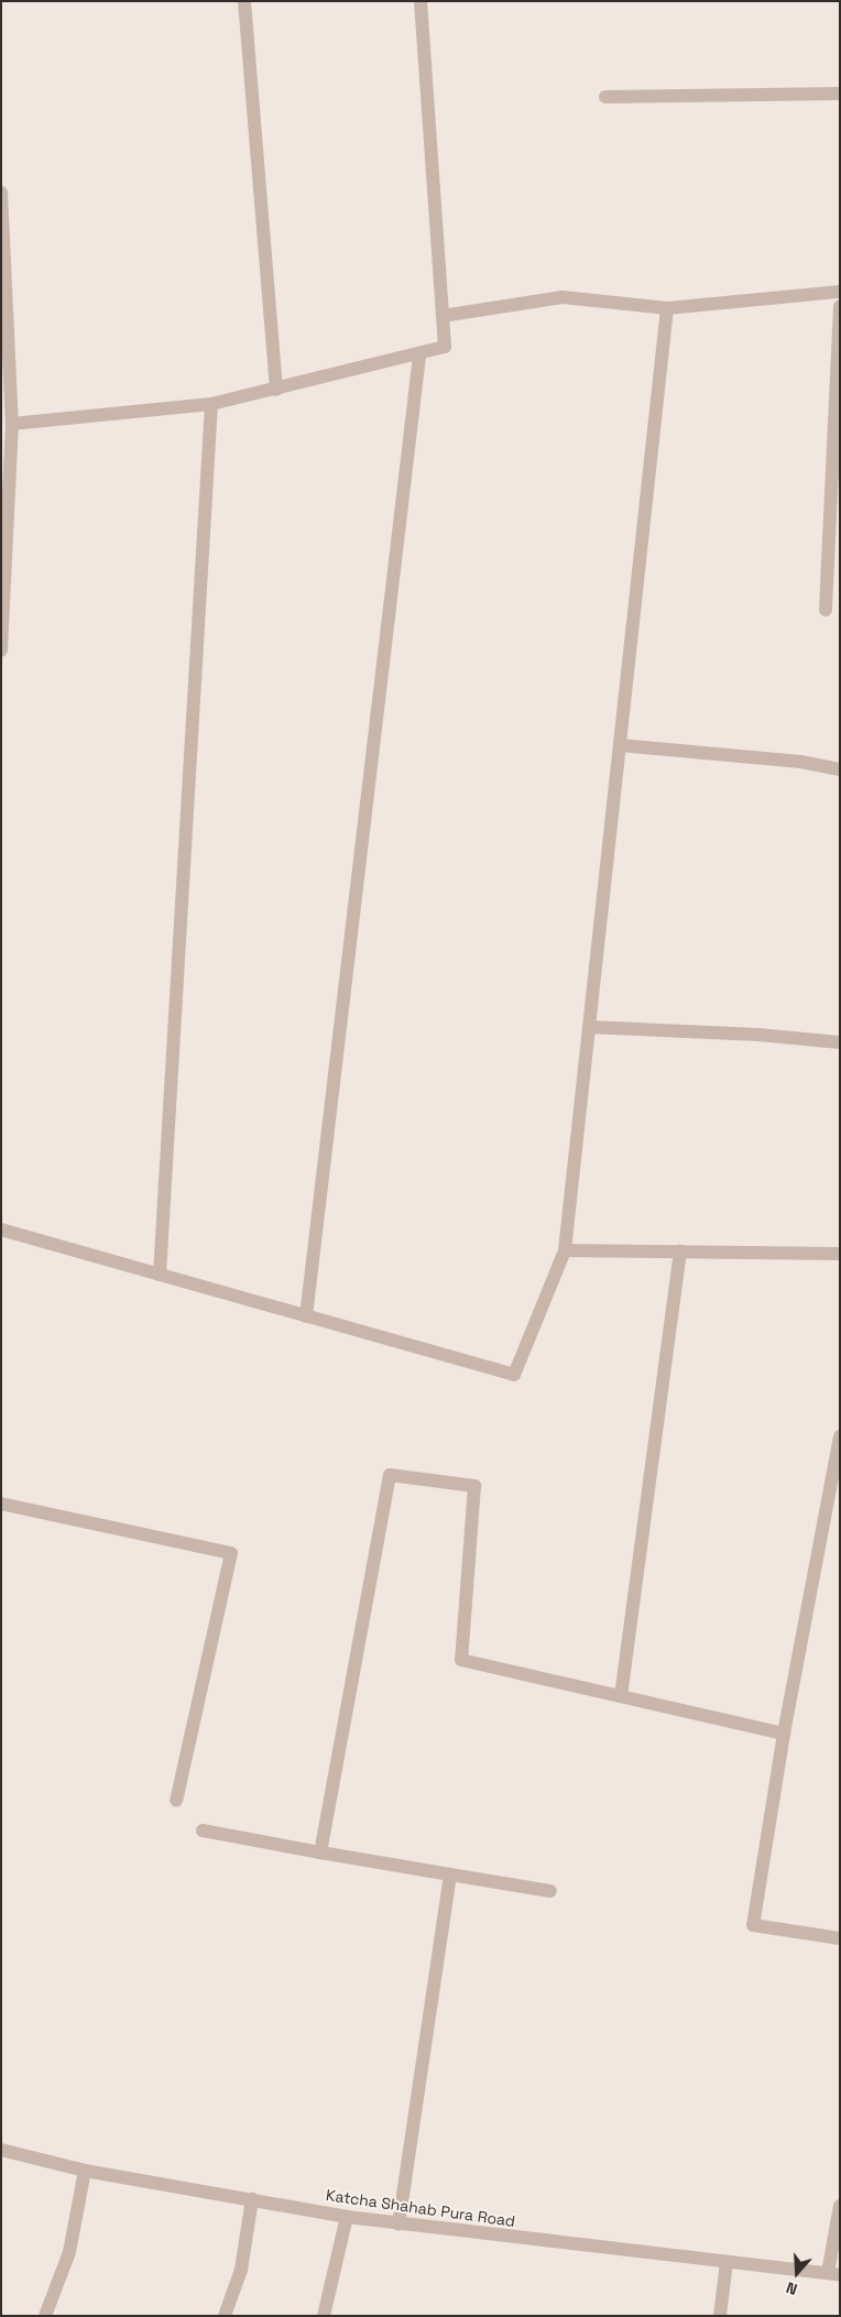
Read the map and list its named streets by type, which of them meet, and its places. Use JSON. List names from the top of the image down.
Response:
{
  "streets": {
    "street": ["Katcha Shahab Pura Road"]
  },
  "north": "bottom"
}
